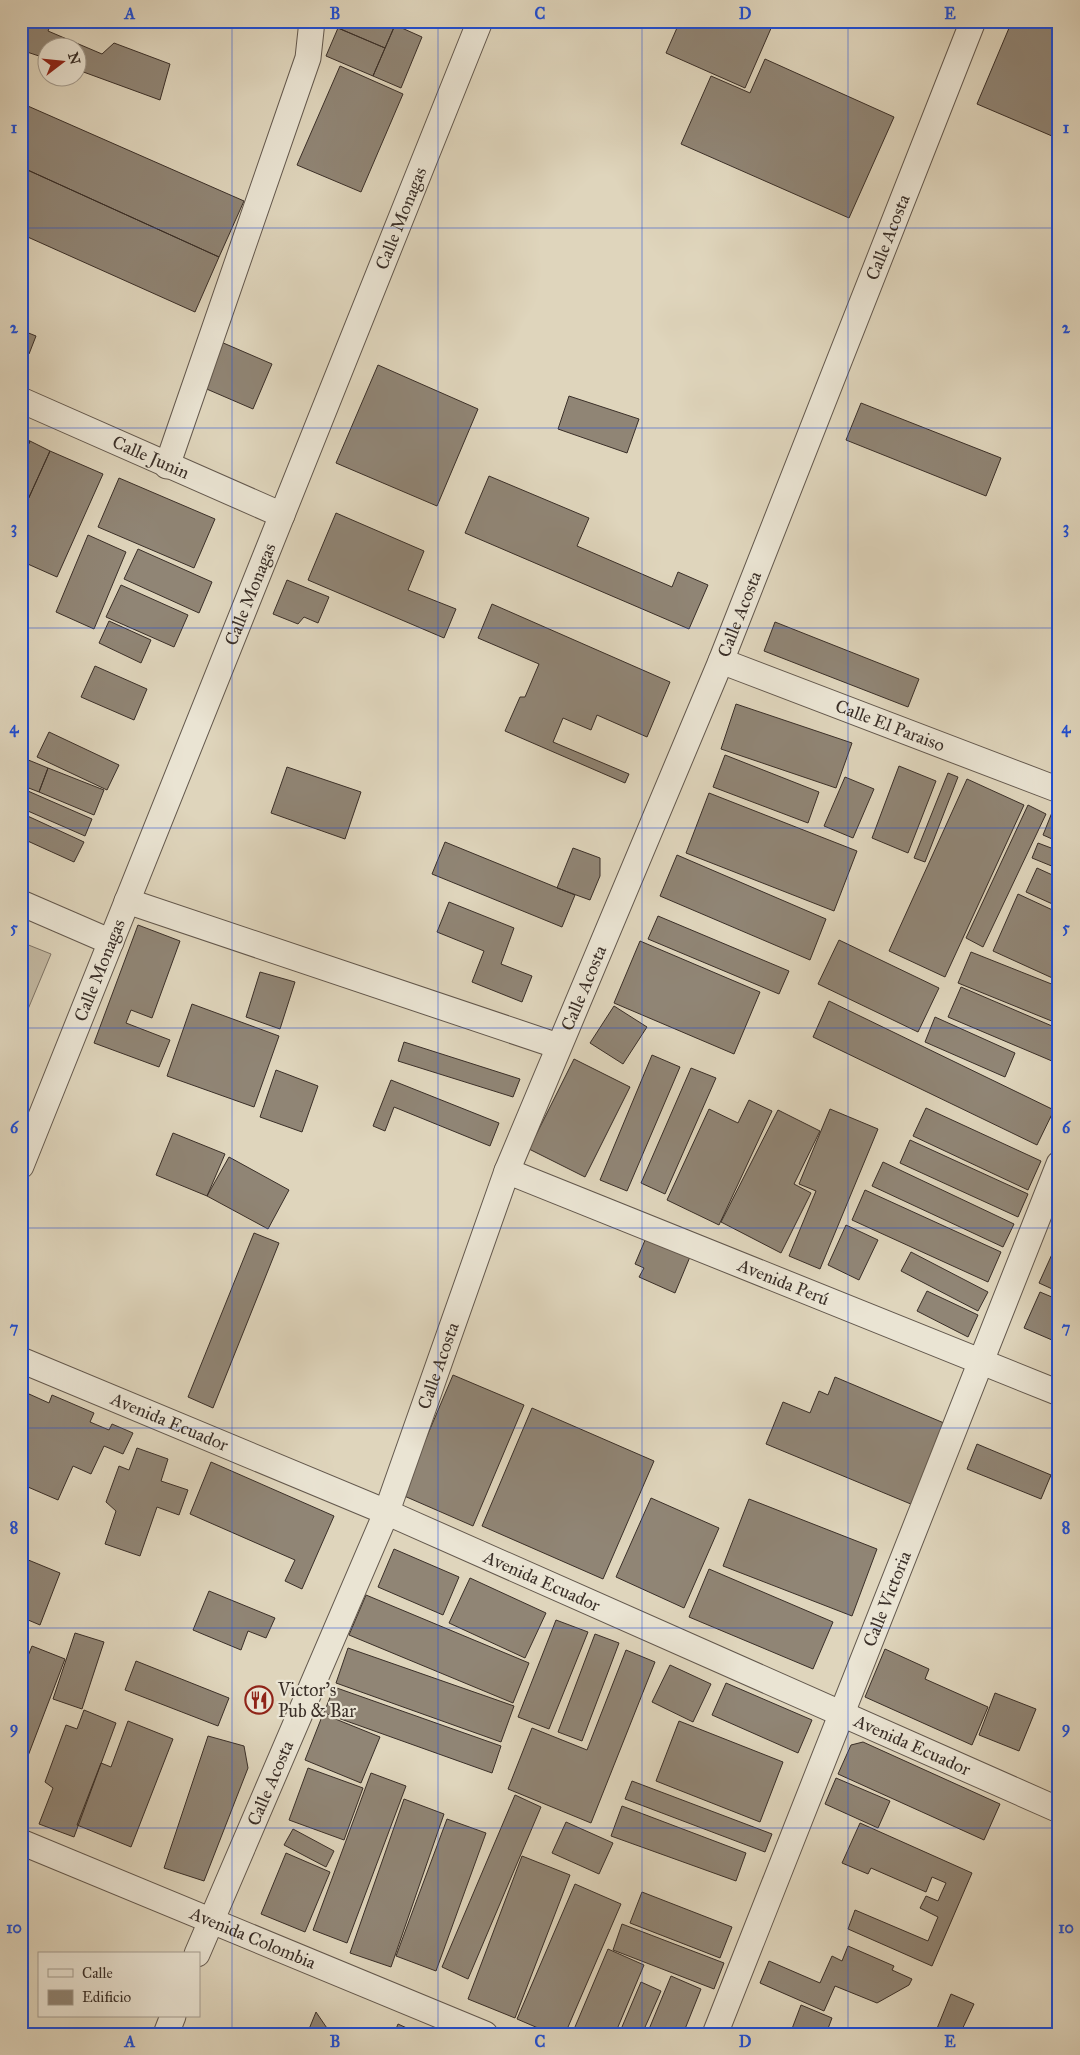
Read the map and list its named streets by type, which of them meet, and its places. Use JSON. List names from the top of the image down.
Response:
{
  "streets": {
    "street": [
      "Calle Monagas",
      "Calle Acosta",
      "Calle Junin",
      "Calle El Paraiso",
      "Avenida Perú",
      "Avenida Ecuador",
      "Calle Victoria",
      "Avenida Colombia"
    ]
  },
  "crossings": [
    ["Calle Monagas", "Calle Junin"],
    ["Calle Acosta", "Calle El Paraiso"],
    ["Calle Acosta", "Avenida Perú"],
    ["Calle Acosta", "Avenida Ecuador"],
    ["Calle Acosta", "Avenida Colombia"],
    ["Avenida Perú", "Calle Victoria"],
    ["Avenida Ecuador", "Calle Victoria"]
  ],
  "places": {
    "restaurant": ["Victor's Pub & Bar"]
  },
  "legend": ["Calle", "Edificio"],
  "north": "right",
  "grid": {
    "columns": [
      "A",
      "B",
      "C",
      "D",
      "E"
    ],
    "rows": [
      "1",
      "2",
      "3",
      "4",
      "5",
      "6",
      "7",
      "8",
      "9",
      "10"
    ]
  }
}
